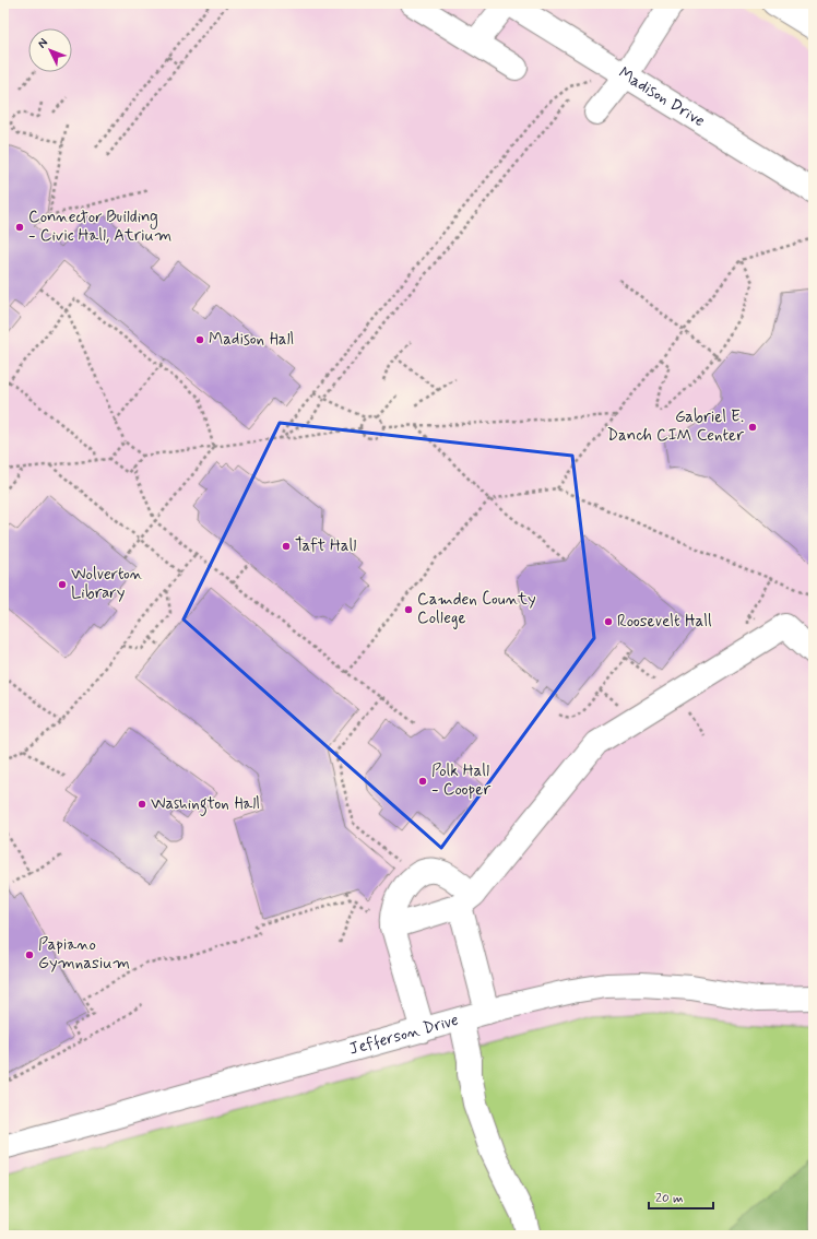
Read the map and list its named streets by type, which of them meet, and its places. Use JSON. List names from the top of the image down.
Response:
{
  "streets": {
    "street": ["Madison Drive", "Jefferson Drive"]
  },
  "places": [
    "Connector Building - Civic Hall, Atrium",
    "Madison Hall",
    "Gabriel E. Danch CIM Center",
    "Taft Hall",
    "Wolverton Library",
    "Camden County College",
    "Roosevelt Hall",
    "Polk Hall - Cooper",
    "Washington Hall",
    "Papiano Gymnasium"
  ],
  "scale_bar": "20 m",
  "north": "top left"
}
